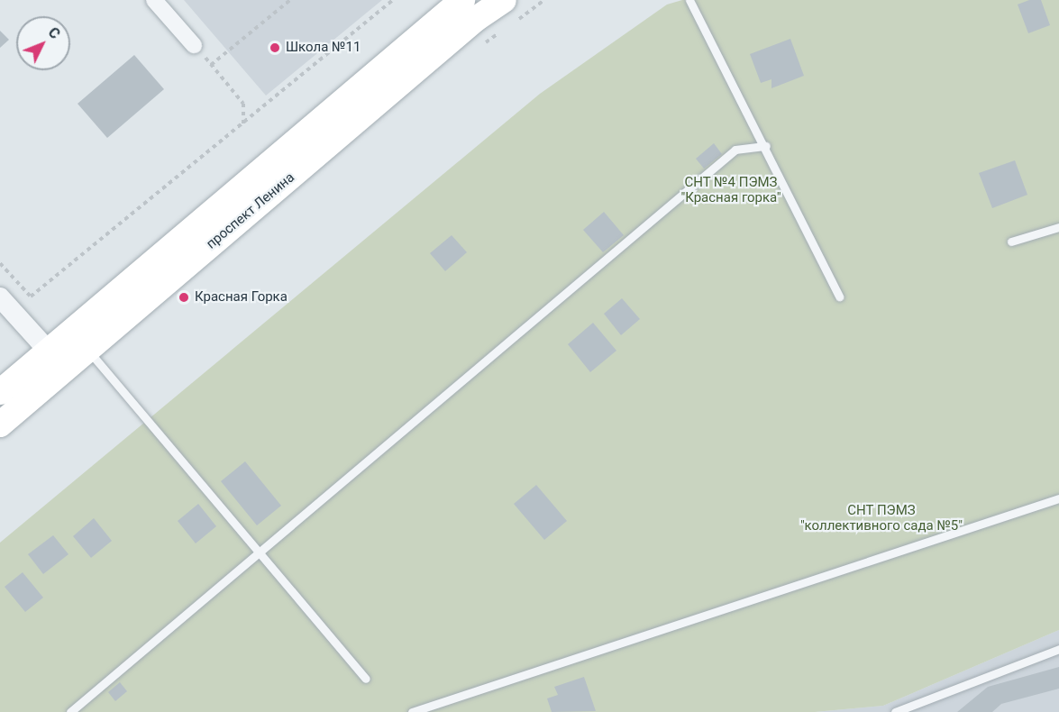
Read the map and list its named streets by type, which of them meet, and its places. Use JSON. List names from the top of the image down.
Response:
{
  "streets": {
    "main road": ["проспект Ленина"]
  },
  "parks": ["СНТ №4 ПЭМЗ \"Красная горка\"", "СНТ ПЭМЗ \"коллективного сада №5\""],
  "places": ["Школа №11", "Красная Горка"],
  "north": "top right"
}
